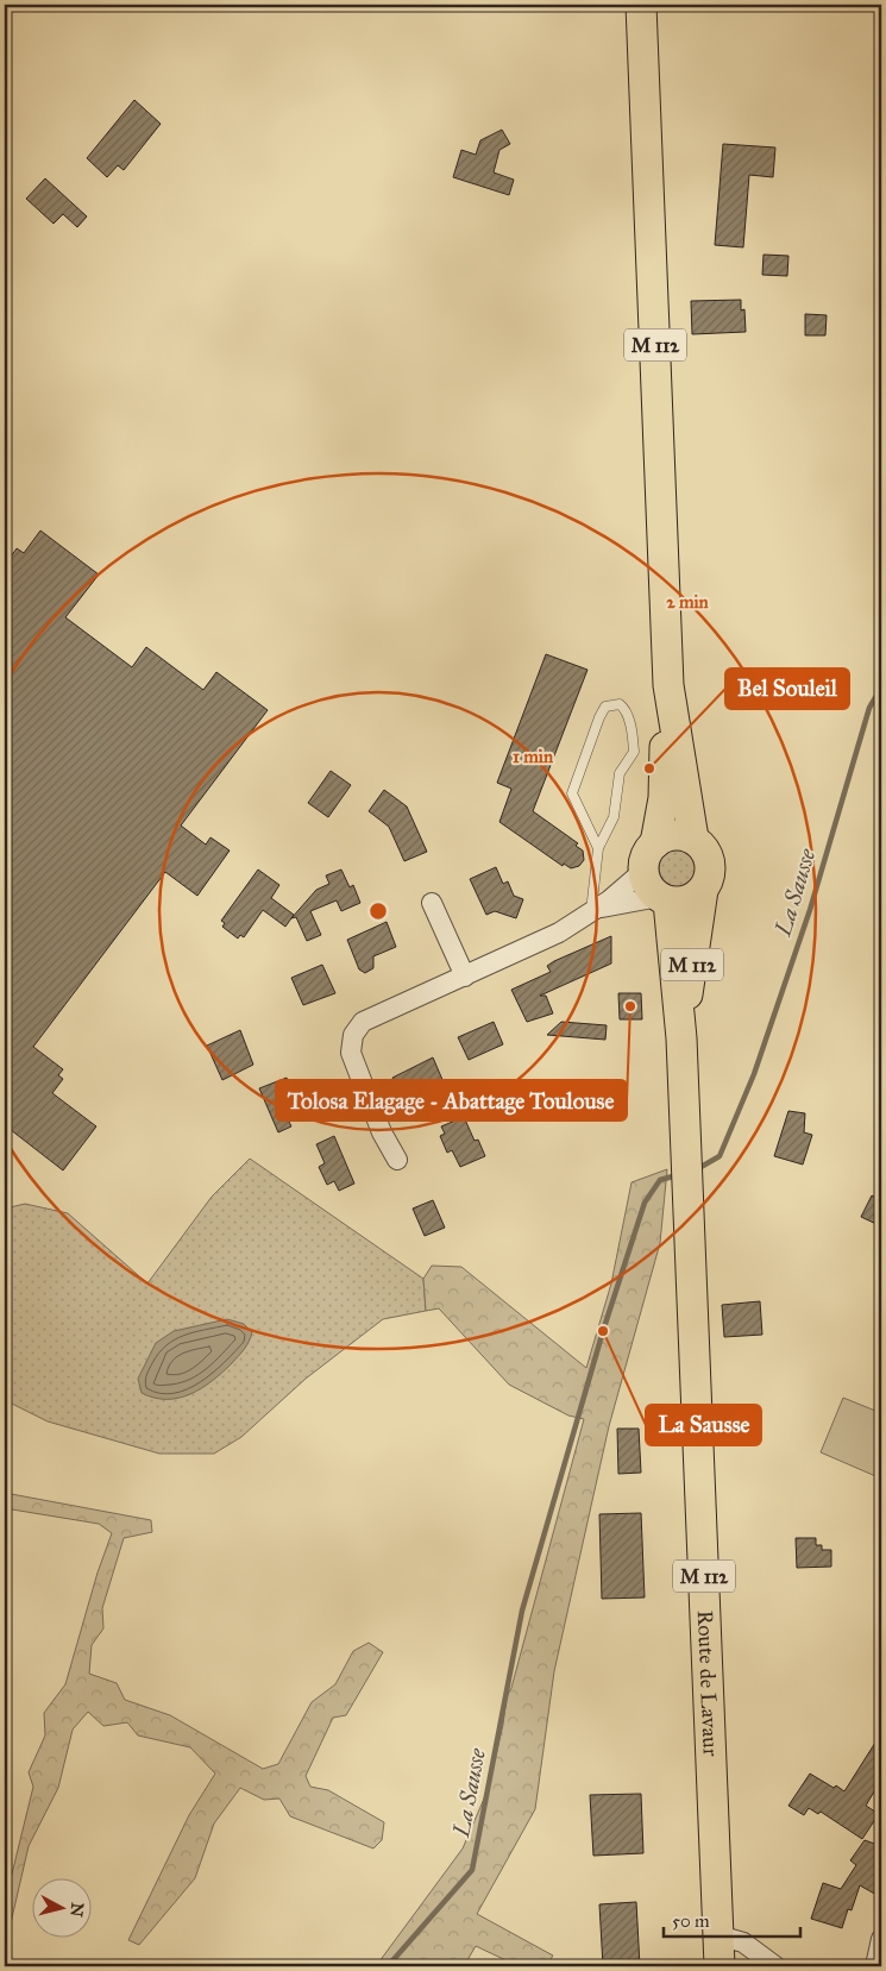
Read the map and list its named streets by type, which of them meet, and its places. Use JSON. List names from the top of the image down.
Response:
{
  "streets": {
    "main road": ["M 112", "Route de Lavaur"]
  },
  "crossings": [
    ["M 112", "Route de Lavaur"]
  ],
  "water": ["La Sausse"],
  "places": ["Bel Souleil", "Tolosa Elagage - Abattage Toulouse", "La Sausse"],
  "scale_bar": "50 m",
  "north": "right",
  "rings": ["2 min", "1 min"]
}
